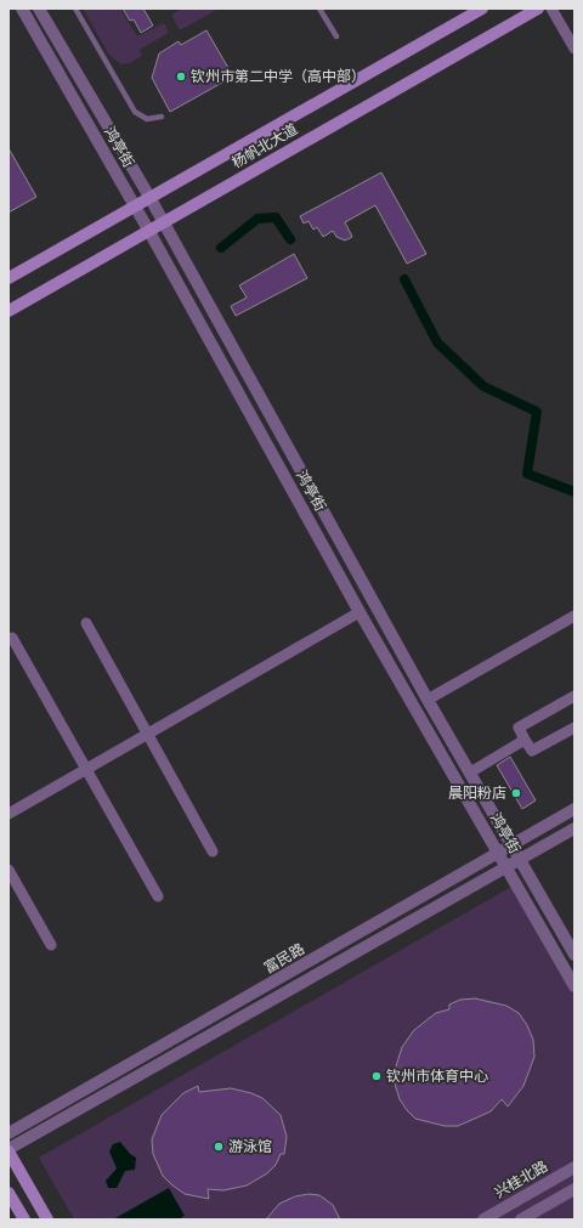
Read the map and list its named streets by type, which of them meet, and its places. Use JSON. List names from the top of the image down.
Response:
{
  "streets": {
    "main road": ["杨帆北大道"],
    "street": ["鸿亭街", "富民路", "兴桂北路"]
  },
  "crossings": [
    ["杨帆北大道", "鸿亭街"],
    ["鸿亭街", "富民路"]
  ],
  "places": [
    "钦州市第二中学（高中部）",
    "晨阳粉店",
    "钦州市体育中心",
    "游泳馆"
  ]
}
